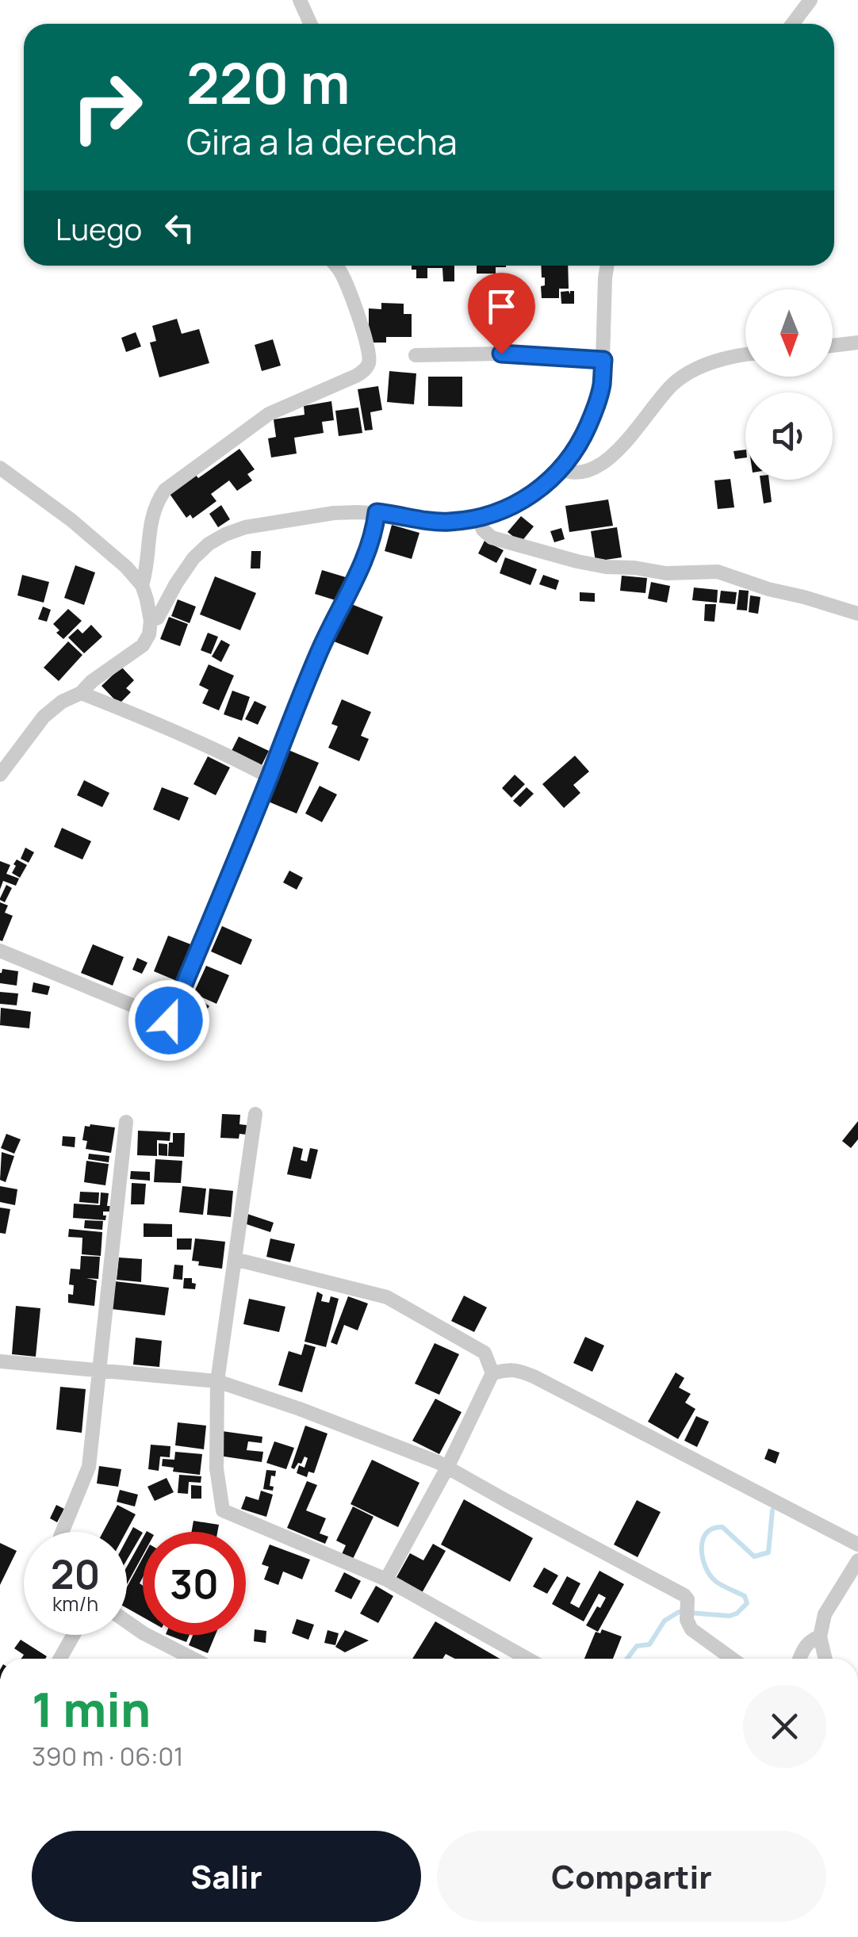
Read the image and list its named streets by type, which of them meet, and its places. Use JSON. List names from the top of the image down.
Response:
{
  "north": "bottom",
  "page": {
    "turn": ["220 m", "Gira a la derecha"],
    "then": "Luego",
    "speed": "20 km/h",
    "limit": "30",
    "heading": ["1 min", "390 m · 06:01"],
    "buttons": ["Salir", "Compartir"]
  }
}
